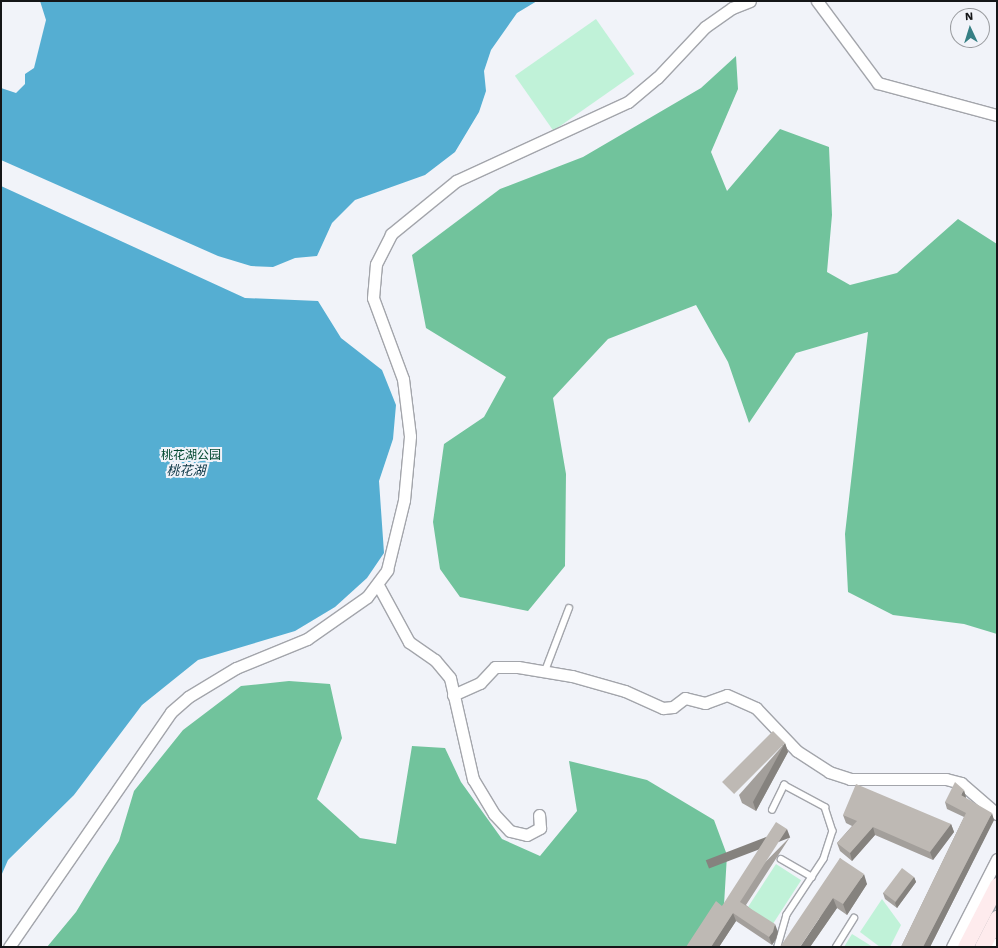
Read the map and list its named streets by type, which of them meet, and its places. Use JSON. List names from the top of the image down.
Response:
{
  "water": ["桃花湖"],
  "parks": ["桃花湖公园"],
  "north": "top"
}
